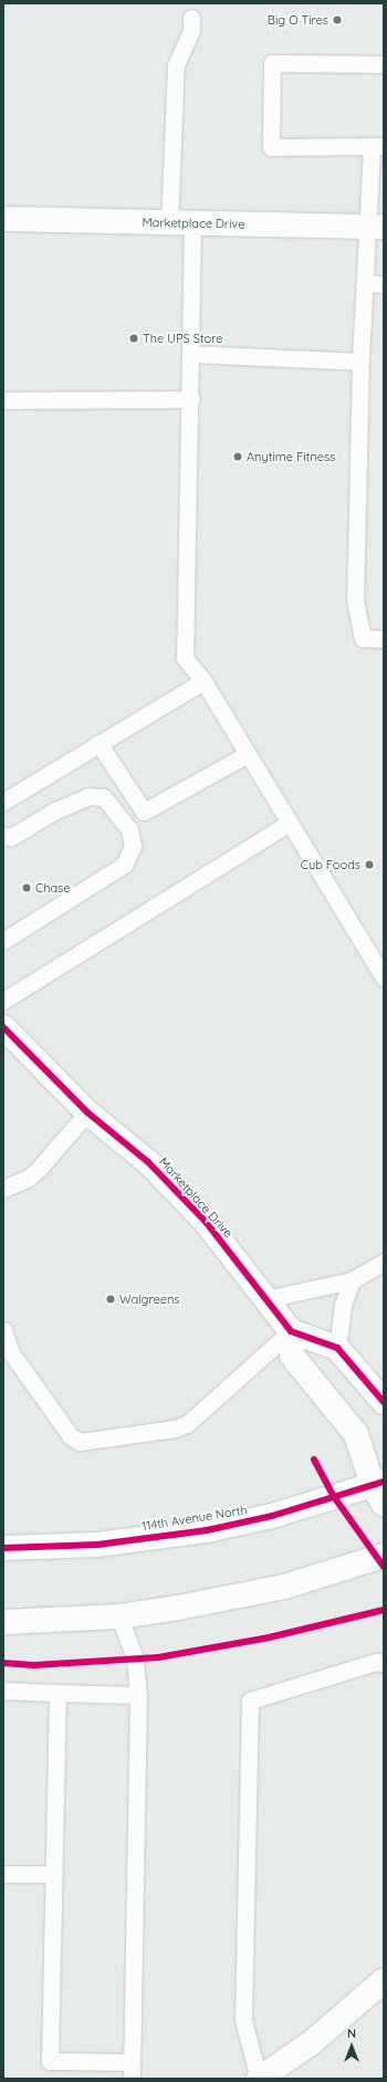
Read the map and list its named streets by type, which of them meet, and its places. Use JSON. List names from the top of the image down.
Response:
{
  "streets": {
    "street": ["Marketplace Drive", "114th Avenue North"]
  },
  "places": [
    "Big O Tires",
    "The UPS Store",
    "Anytime Fitness",
    "Cub Foods",
    "Chase",
    "Walgreens"
  ],
  "north": "top"
}
